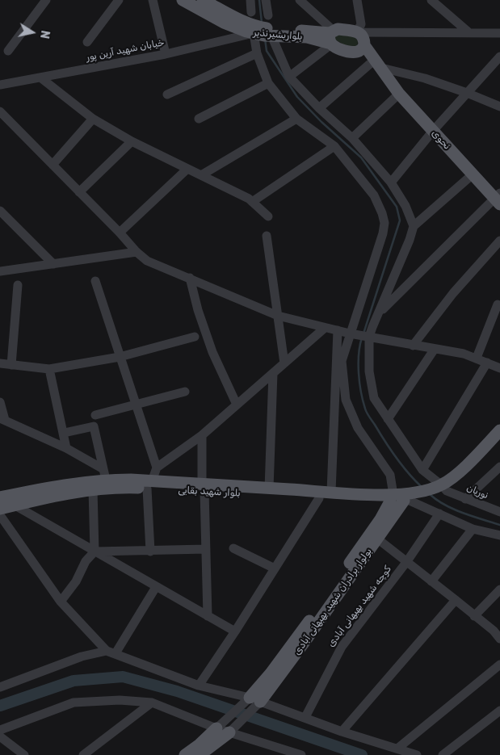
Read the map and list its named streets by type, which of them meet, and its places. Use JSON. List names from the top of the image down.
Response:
{
  "streets": {
    "main road": [
      "بلواربشیرنذیر",
      "نحوی",
      "بلوار شهید بقایی",
      "بولوار برادران شهید بهبهانی آبادی"
    ],
    "street": ["خیابان شهید آرین پور", "نوریان", "کوچه شهید بهبهانی آبادی"]
  },
  "crossings": [
    ["بلواربشیرنذیر", "خیابان شهید آرین پور"],
    ["بلوار شهید بقایی", "نوریان"],
    ["بلوار شهید بقایی", "بولوار برادران شهید بهبهانی آبادی"]
  ],
  "north": "right"
}
